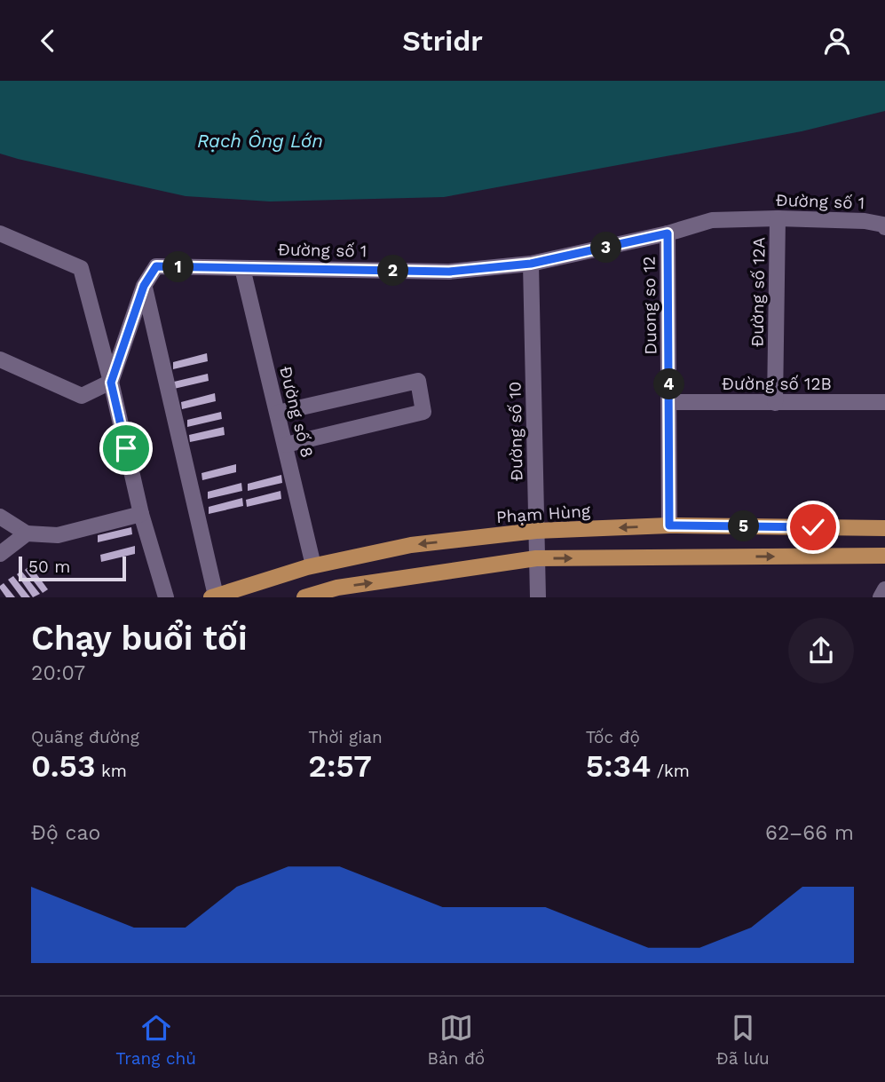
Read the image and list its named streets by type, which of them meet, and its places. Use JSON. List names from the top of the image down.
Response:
{
  "streets": {
    "main road": ["Phạm Hùng"],
    "street": [
      "Đường số 1",
      "Đường số 12A",
      "Duong so 12",
      "Đường số 12B",
      "Đường số 8",
      "Đường số 10"
    ]
  },
  "crossings": [
    ["Đường số 1", "Đường số 12A"],
    ["Đường số 1", "Duong so 12"],
    ["Đường số 1", "Đường số 8"],
    ["Đường số 1", "Đường số 10"],
    ["Đường số 12A", "Đường số 12B"],
    ["Duong so 12", "Đường số 12B"],
    ["Duong so 12", "Phạm Hùng"],
    ["Đường số 8", "Phạm Hùng"],
    ["Đường số 10", "Phạm Hùng"]
  ],
  "water": ["Rạch Ông Lớn"],
  "scale_bar": "50 m",
  "page": {
    "header": "Stridr",
    "pins": [
      "3",
      "1",
      "2",
      "4",
      "5"
    ],
    "scale": "50 m",
    "heading": ["Chạy buổi tối", "20:07"],
    "stats": [
      ["Quãng đường", "0.53 km"],
      ["Thời gian", "2:57"],
      ["Tốc độ", "5:34 /km"]
    ],
    "chart": ["Độ cao", "62–66 m"],
    "tabs": ["Trang chủ", "Bản đồ", "Đã lưu"]
  }
}
